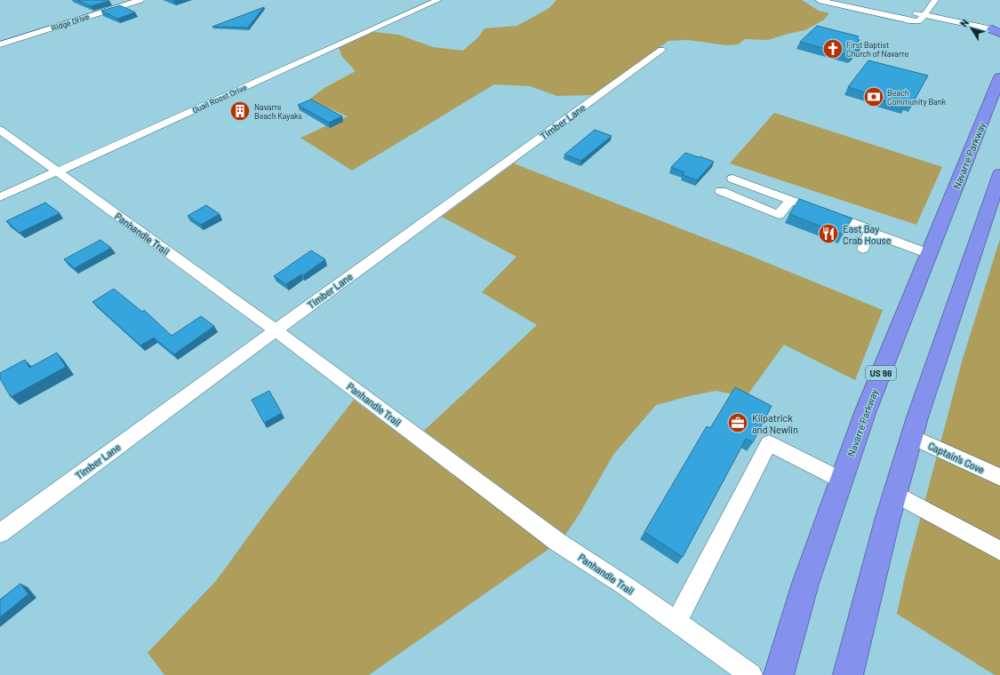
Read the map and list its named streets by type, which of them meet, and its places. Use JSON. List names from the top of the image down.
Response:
{
  "streets": {
    "highway": ["Navarre Parkway", "US 98"],
    "street": [
      "Ridge Drive",
      "Quail Roost Drive",
      "Timber Lane",
      "Panhandle Trail",
      "Captain's Cove"
    ]
  },
  "crossings": [
    ["Quail Roost Drive", "Panhandle Trail"],
    ["Timber Lane", "Panhandle Trail"]
  ],
  "places": {
    "church": ["First Baptist Church of Navarre"],
    "bank": ["Beach Community Bank"],
    "building": ["Navarre Beach Kayaks"],
    "restaurant": ["East Bay Crab House"],
    "office": ["Kilpatrick and Newlin"]
  },
  "north": "top left"
}
